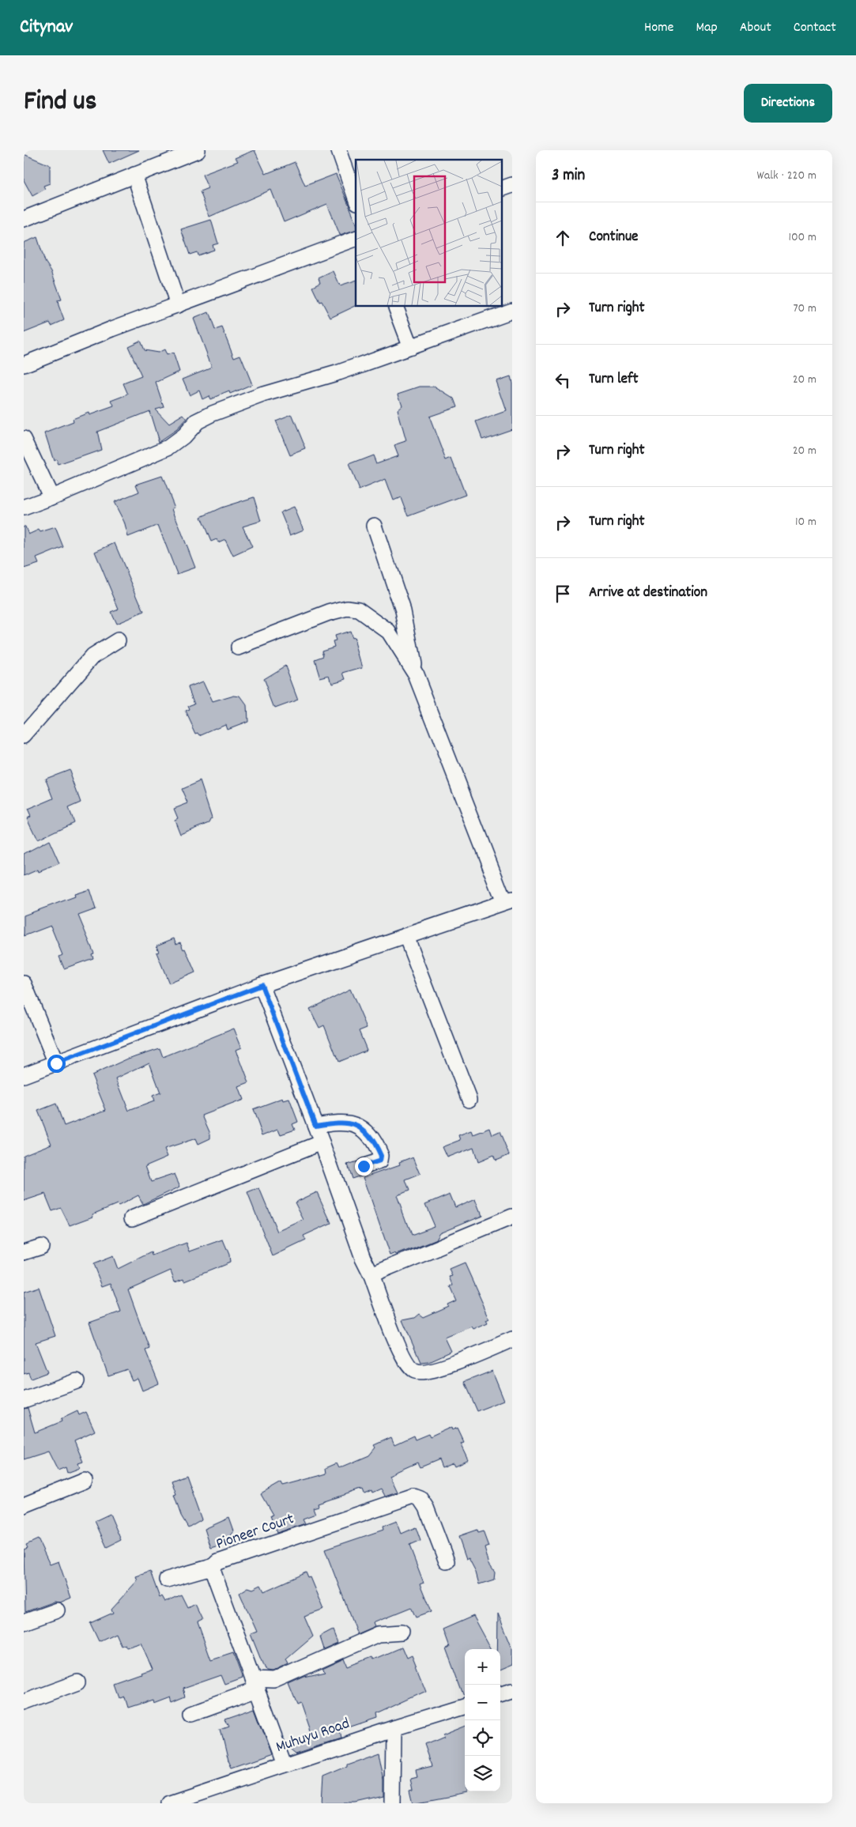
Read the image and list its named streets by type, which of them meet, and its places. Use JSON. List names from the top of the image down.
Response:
{
  "streets": {
    "street": ["Pioneer Court", "Muhuyu Road"]
  },
  "crossings": [
    ["Pioneer Court", "Muhuyu Road"]
  ],
  "page": {
    "header": "Citynav",
    "nav": [
      "Home",
      "Map",
      "About",
      "Contact"
    ],
    "title": "Find us",
    "buttons": "Directions",
    "heading": ["3 min", "Walk · 220 m"],
    "list": [
      ["Continue", "100 m"],
      ["Turn right", "70 m"],
      ["Turn left", "20 m"],
      ["Turn right", "20 m"],
      ["Turn right", "10 m"],
      "Arrive at destination"
    ],
    "map_buttons": ["+", "−"]
  }
}
